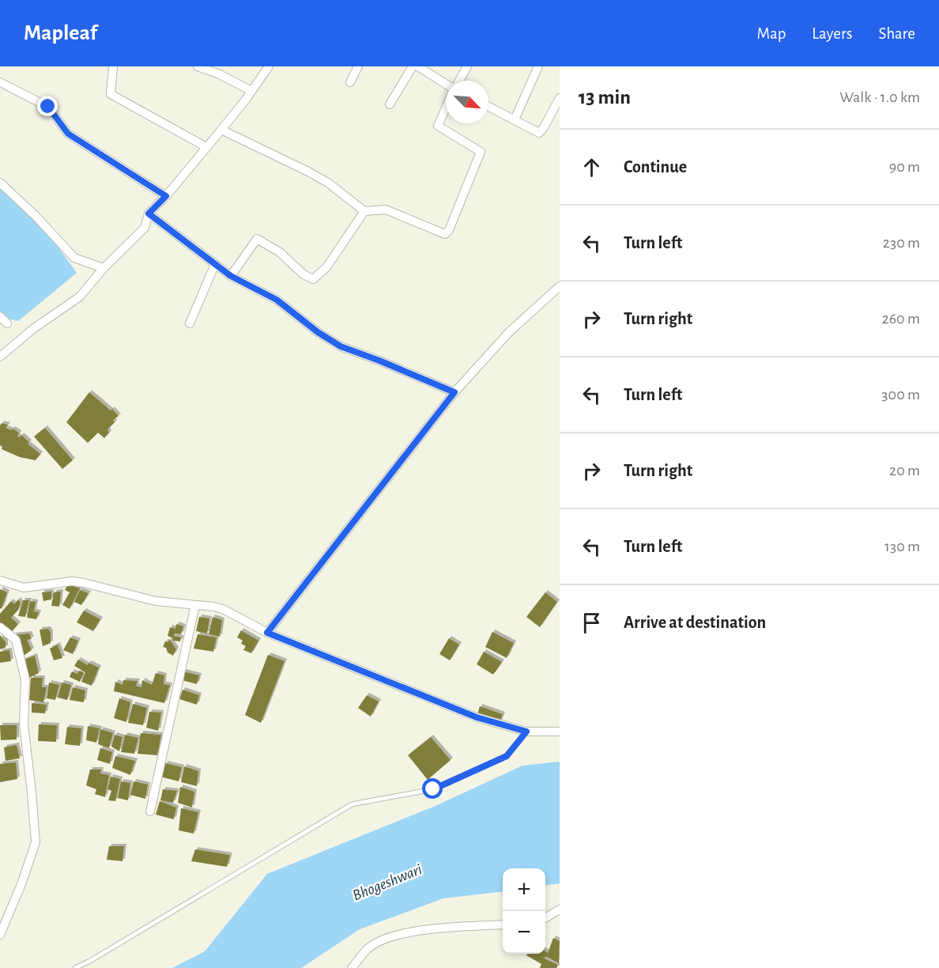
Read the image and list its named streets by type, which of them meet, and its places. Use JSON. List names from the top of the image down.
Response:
{
  "water": ["Bhogeshwari"],
  "north": "bottom right",
  "page": {
    "header": "Mapleaf",
    "nav": ["Map", "Layers", "Share"],
    "heading": ["13 min", "Walk · 1.0 km"],
    "list": [
      ["Continue", "90 m"],
      ["Turn left", "230 m"],
      ["Turn right", "260 m"],
      ["Turn left", "300 m"],
      ["Turn right", "20 m"],
      ["Turn left", "130 m"],
      "Arrive at destination"
    ],
    "map_buttons": ["+", "−"]
  }
}
